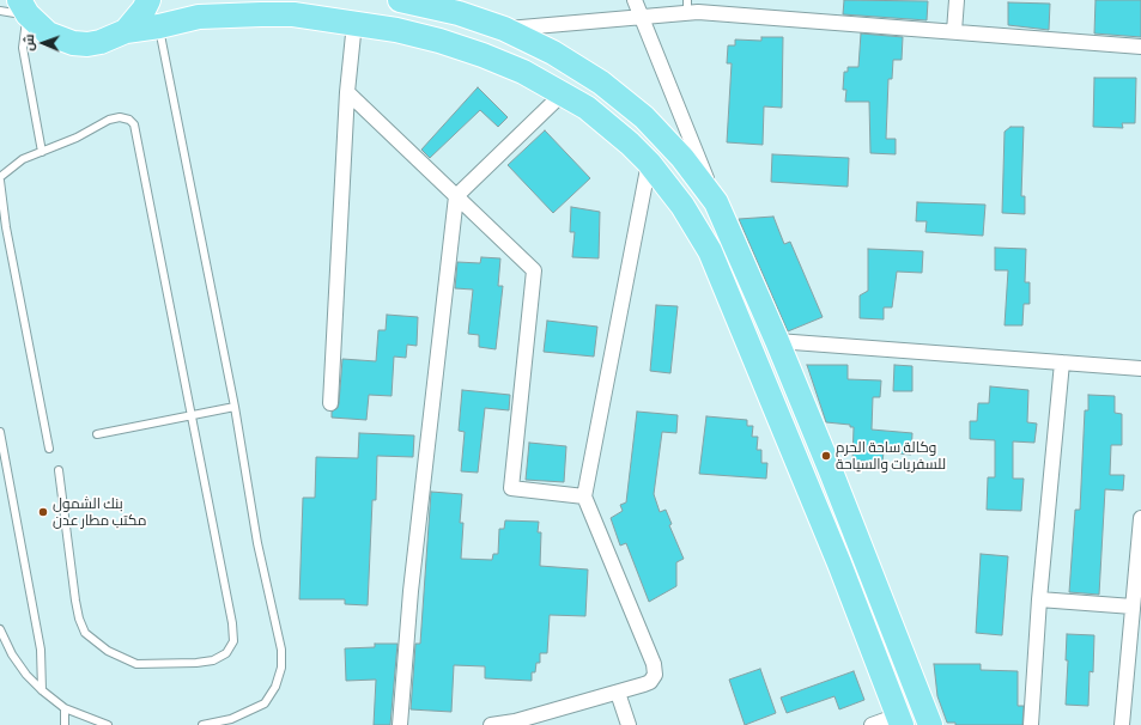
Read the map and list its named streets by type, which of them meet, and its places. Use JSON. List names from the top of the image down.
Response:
{
  "places": ["وكالة ساحة الحرم للسفريات والسياحة", "بنك الشمول مكتب مطار عدن"],
  "north": "left"
}
